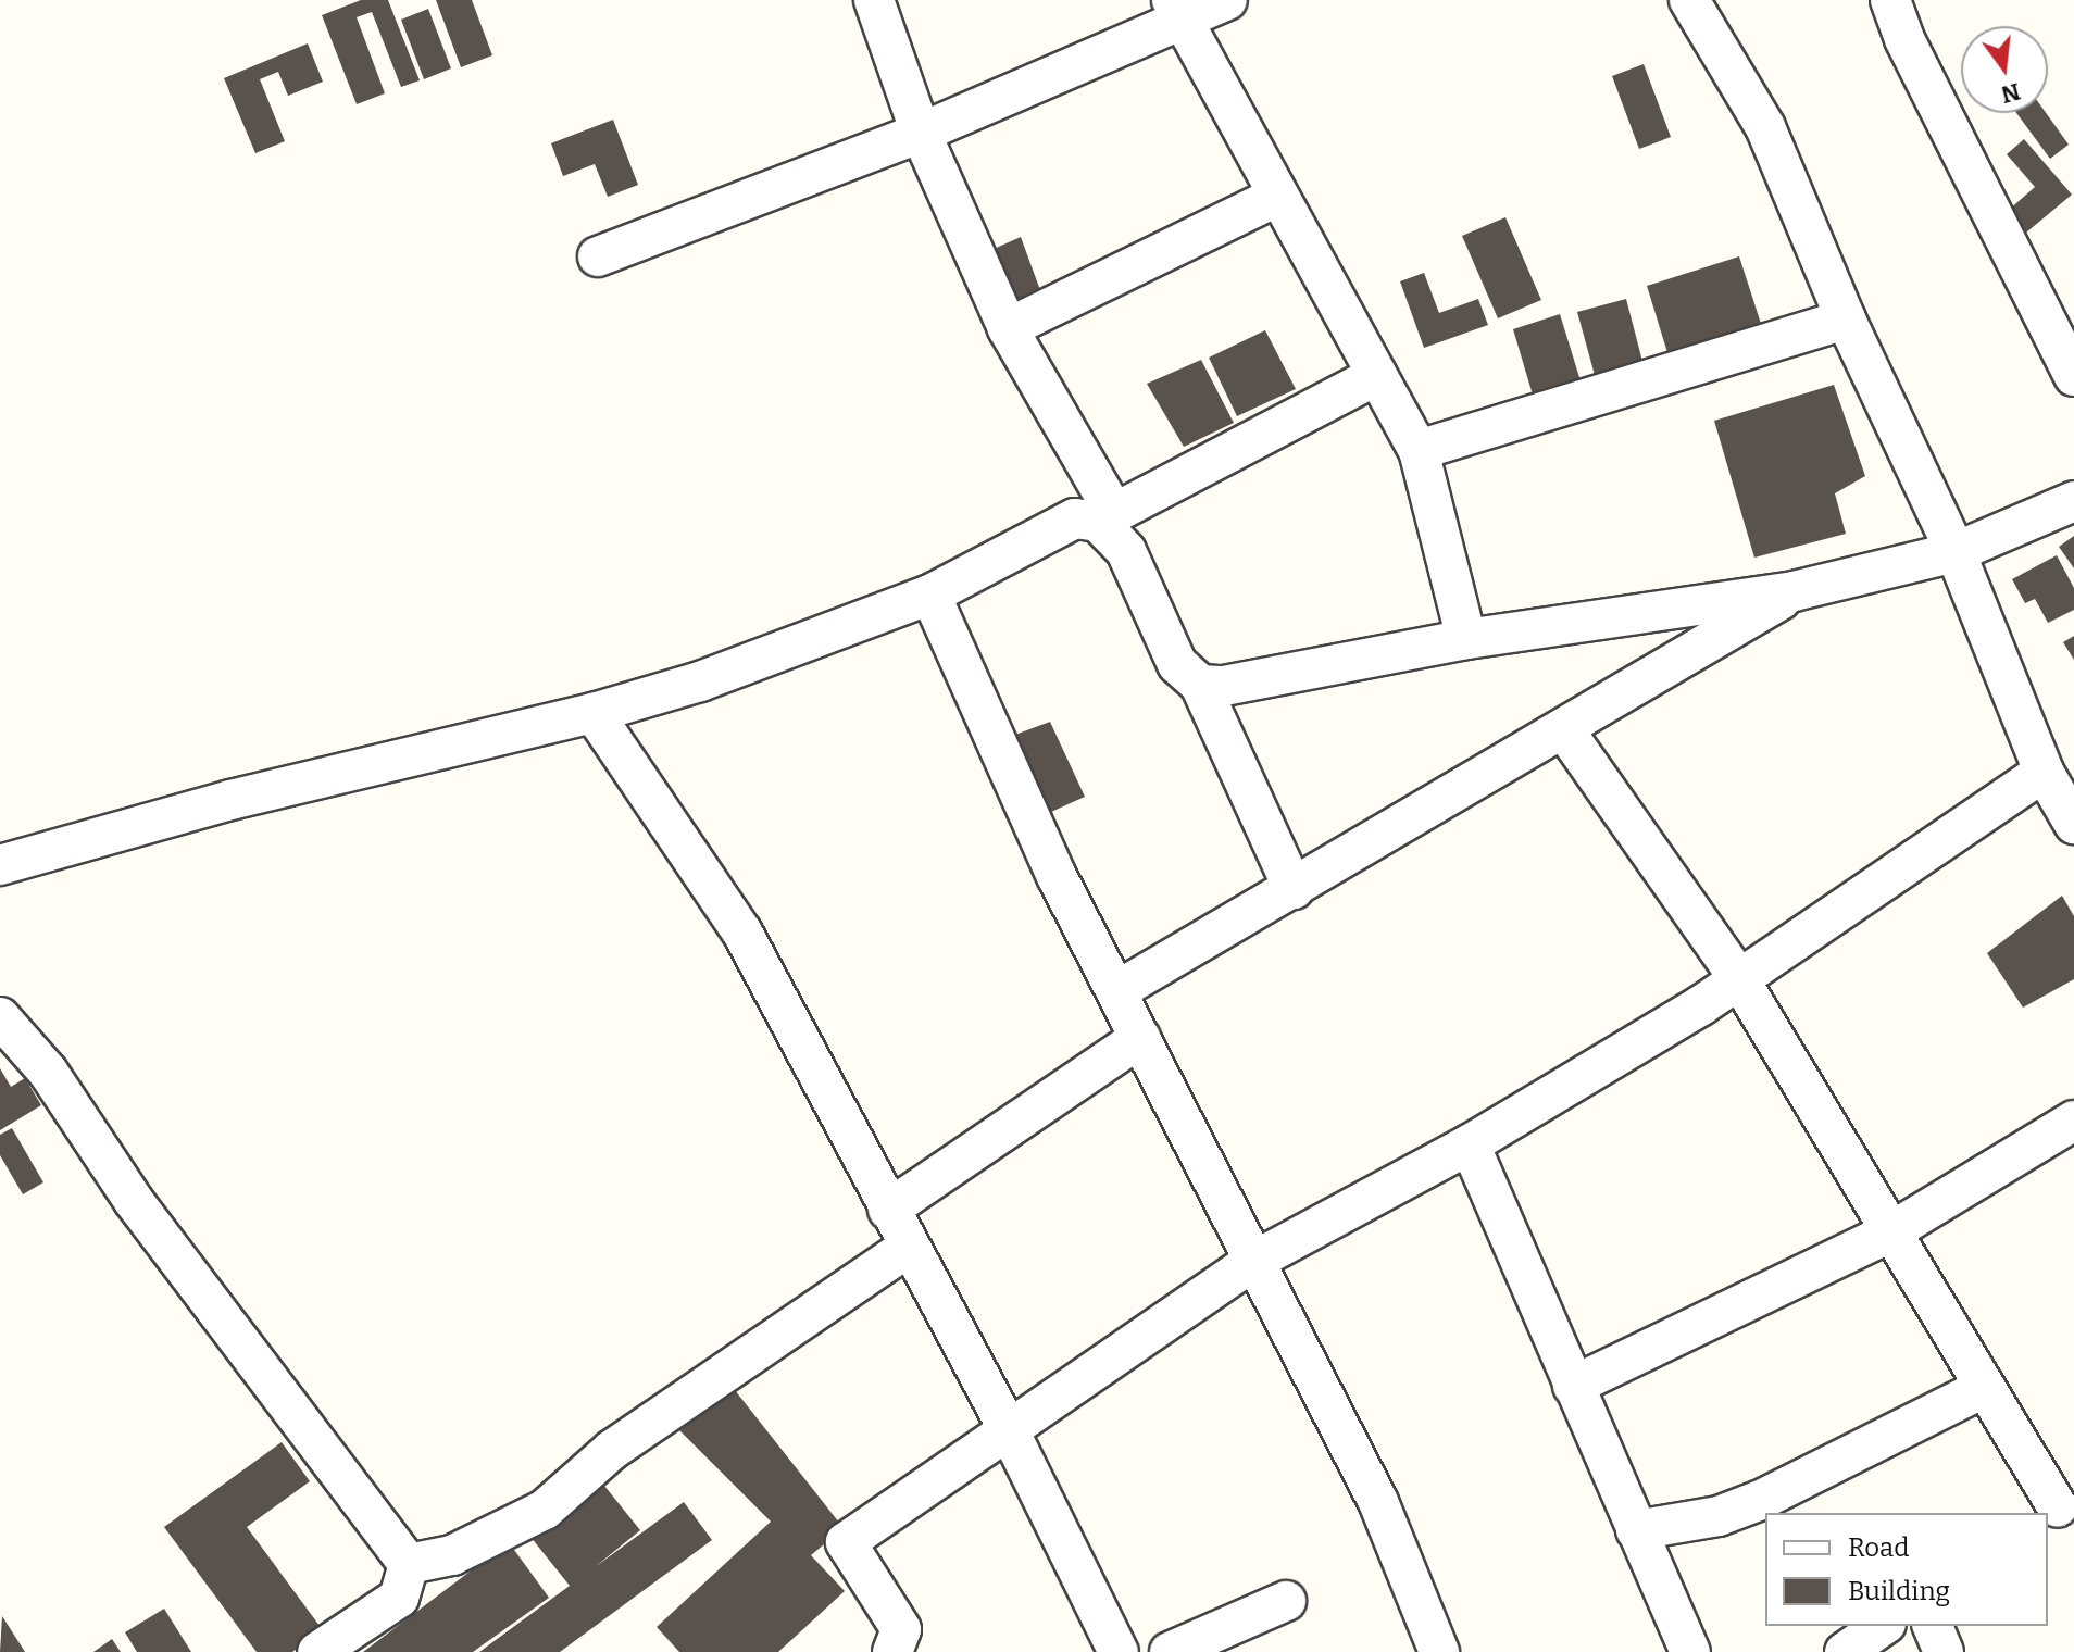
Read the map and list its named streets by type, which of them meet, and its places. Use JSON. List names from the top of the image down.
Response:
{
  "legend": ["Road", "Building"],
  "north": "bottom"
}
